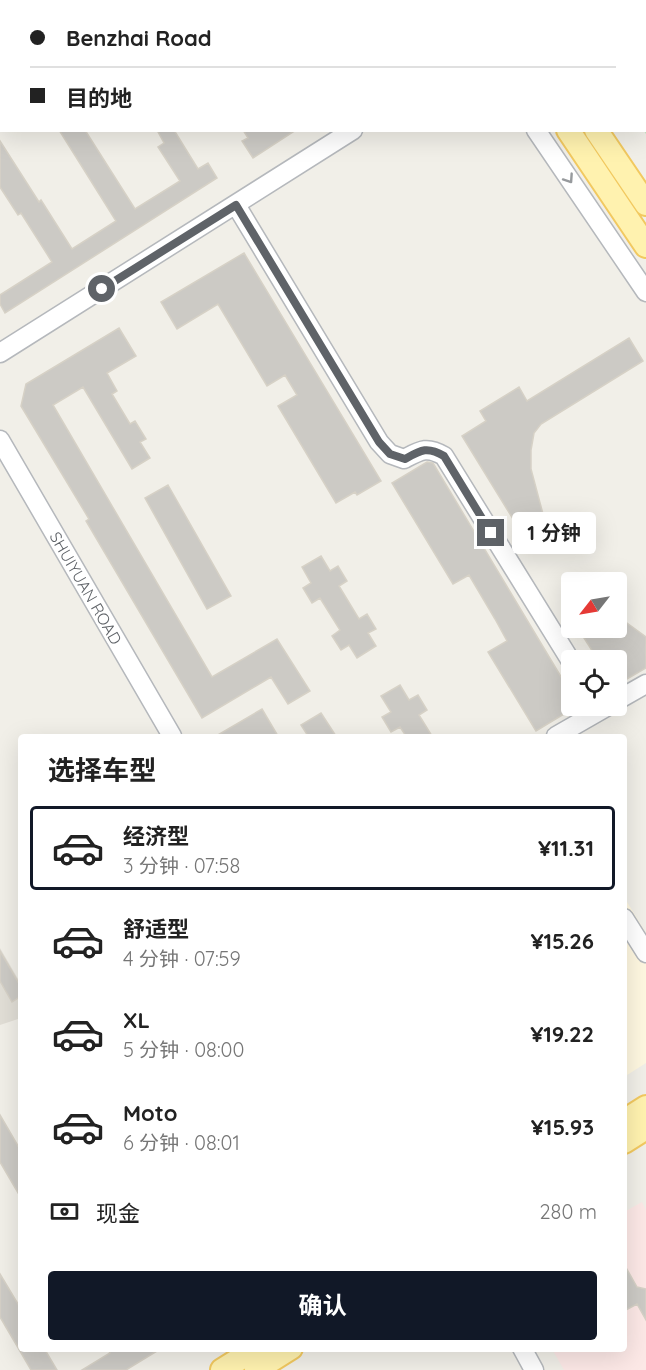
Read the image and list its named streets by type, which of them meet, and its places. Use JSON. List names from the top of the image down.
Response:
{
  "streets": {
    "street": ["SHUIYUAN ROAD"]
  },
  "north": "bottom left",
  "page": {
    "banner": ["Benzhai Road", "目的地"],
    "bubble": "1 分钟",
    "heading": "选择车型",
    "list": [
      {
        "name": "经济型",
        "note": "3 分钟 · 07:58",
        "value": "¥11.31"
      },
      {
        "name": "舒适型",
        "note": "4 分钟 · 07:59",
        "value": "¥15.26"
      },
      {
        "name": "XL",
        "note": "5 分钟 · 08:00",
        "value": "¥19.22"
      },
      {
        "name": "Moto",
        "note": "6 分钟 · 08:01",
        "value": "¥15.93"
      }
    ],
    "pay": ["现金", "280 m"],
    "buttons": "确认"
  }
}
